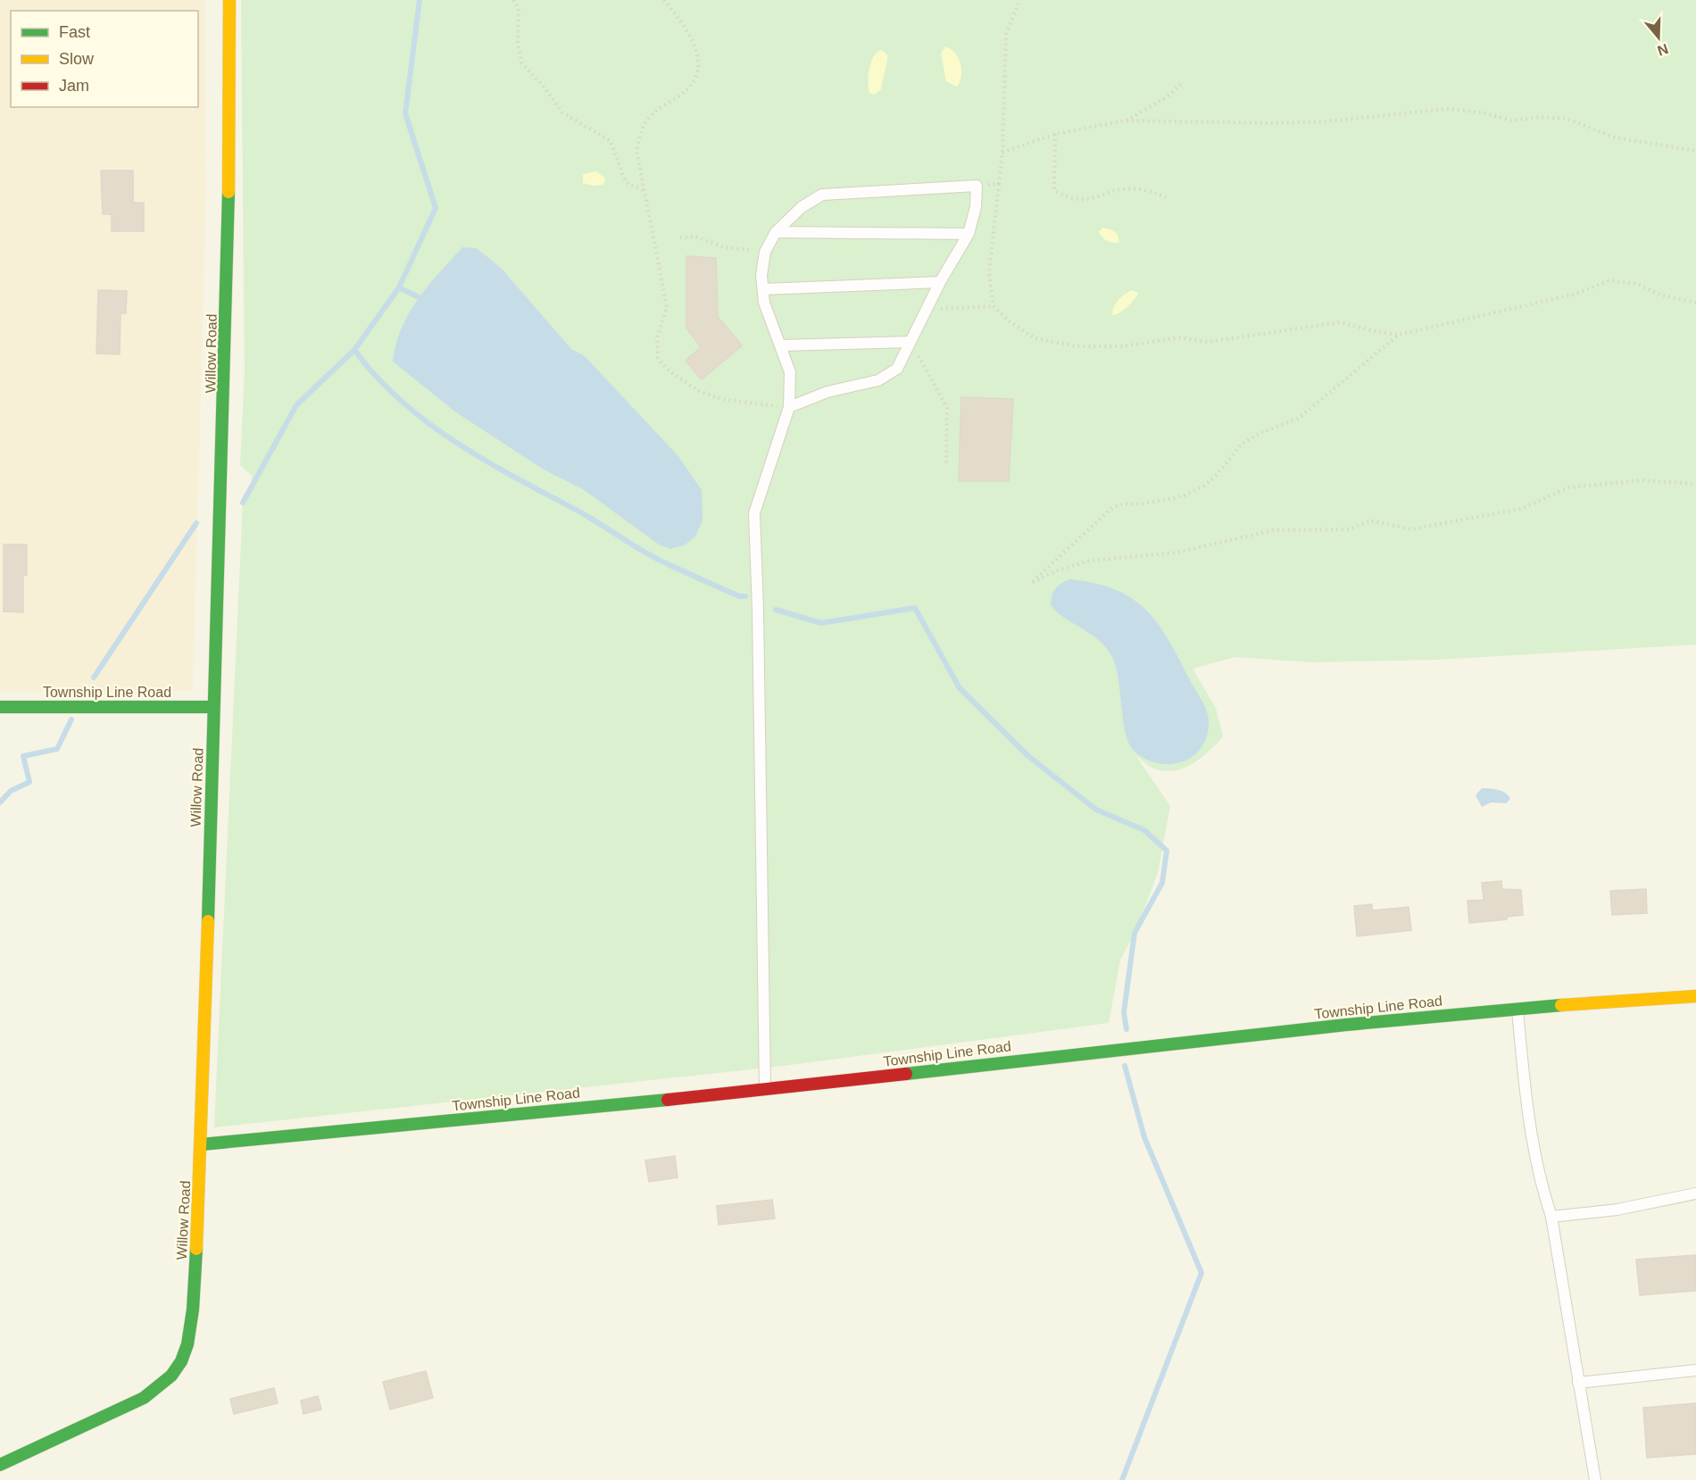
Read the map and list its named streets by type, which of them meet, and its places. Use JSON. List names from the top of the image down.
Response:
{
  "streets": {
    "street": ["Willow Road", "Township Line Road"]
  },
  "crossings": [
    ["Willow Road", "Township Line Road"]
  ],
  "legend": ["Fast", "Slow", "Jam"],
  "north": "bottom"
}
